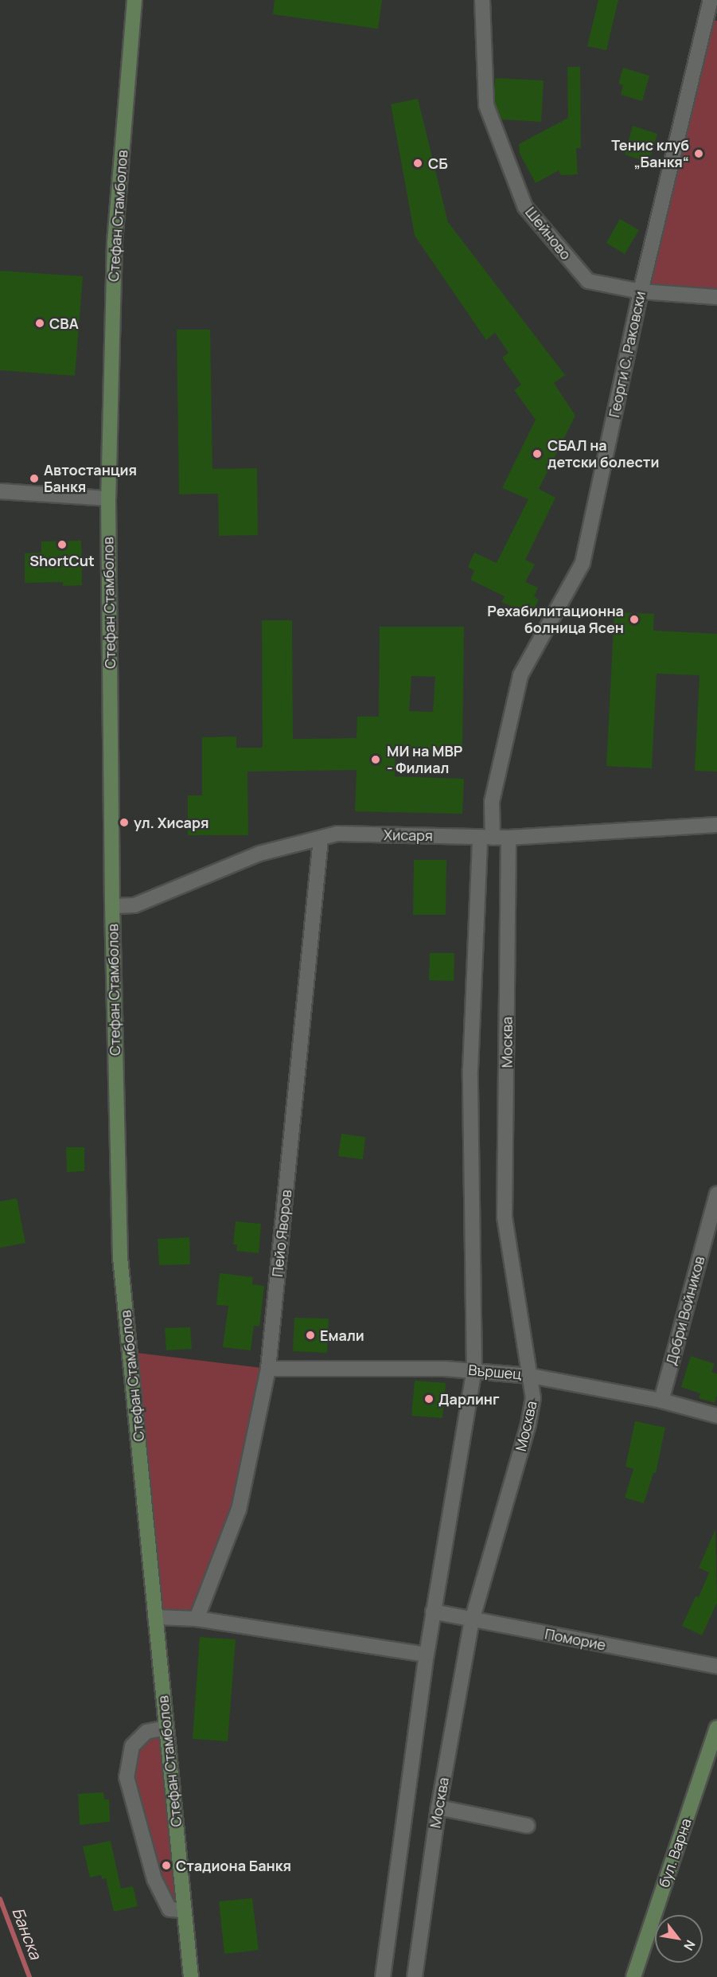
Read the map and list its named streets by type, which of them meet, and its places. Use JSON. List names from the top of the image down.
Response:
{
  "streets": {
    "street": [
      "Стефан Стамболов",
      "Шейново",
      "Георги С. Раковски",
      "Хисаря",
      "Москва",
      "Пейо Яворов",
      "Добри Войников",
      "Вършец",
      "Поморие",
      "бул. Варна"
    ]
  },
  "crossings": [
    ["Стефан Стамболов", "Хисаря"],
    ["Шейново", "Георги С. Раковски"],
    ["Георги С. Раковски", "Хисаря"],
    ["Хисаря", "Москва"],
    ["Хисаря", "Пейо Яворов"],
    ["Москва", "Вършец"],
    ["Москва", "Поморие"],
    ["Пейо Яворов", "Вършец"],
    ["Добри Войников", "Вършец"]
  ],
  "water": ["Банска"],
  "places": [
    "Тенис клуб „Банкя“",
    "СБ",
    "CBA",
    "СБАЛ на детски болести",
    "Автостанция Банкя",
    "ShortCut",
    "Рехабилитационна болница Ясен",
    "МИ на МВР - Филиал",
    "ул. Хисаря",
    "Емали",
    "Дарлинг",
    "Стадиона Банкя"
  ],
  "north": "bottom right"
}
